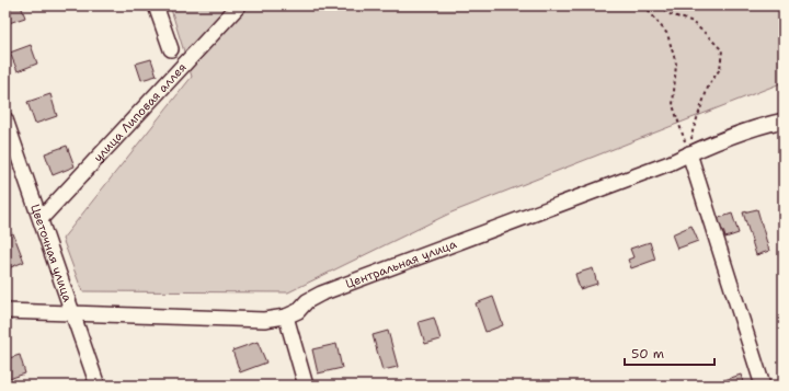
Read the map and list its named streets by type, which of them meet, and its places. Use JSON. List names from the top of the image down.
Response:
{
  "streets": {
    "street": ["улица Липовая аллея", "Цветочная улица", "Центральная улица"]
  },
  "crossings": [
    ["улица Липовая аллея", "Цветочная улица"],
    ["Цветочная улица", "Центральная улица"]
  ],
  "scale_bar": "50 m"
}
